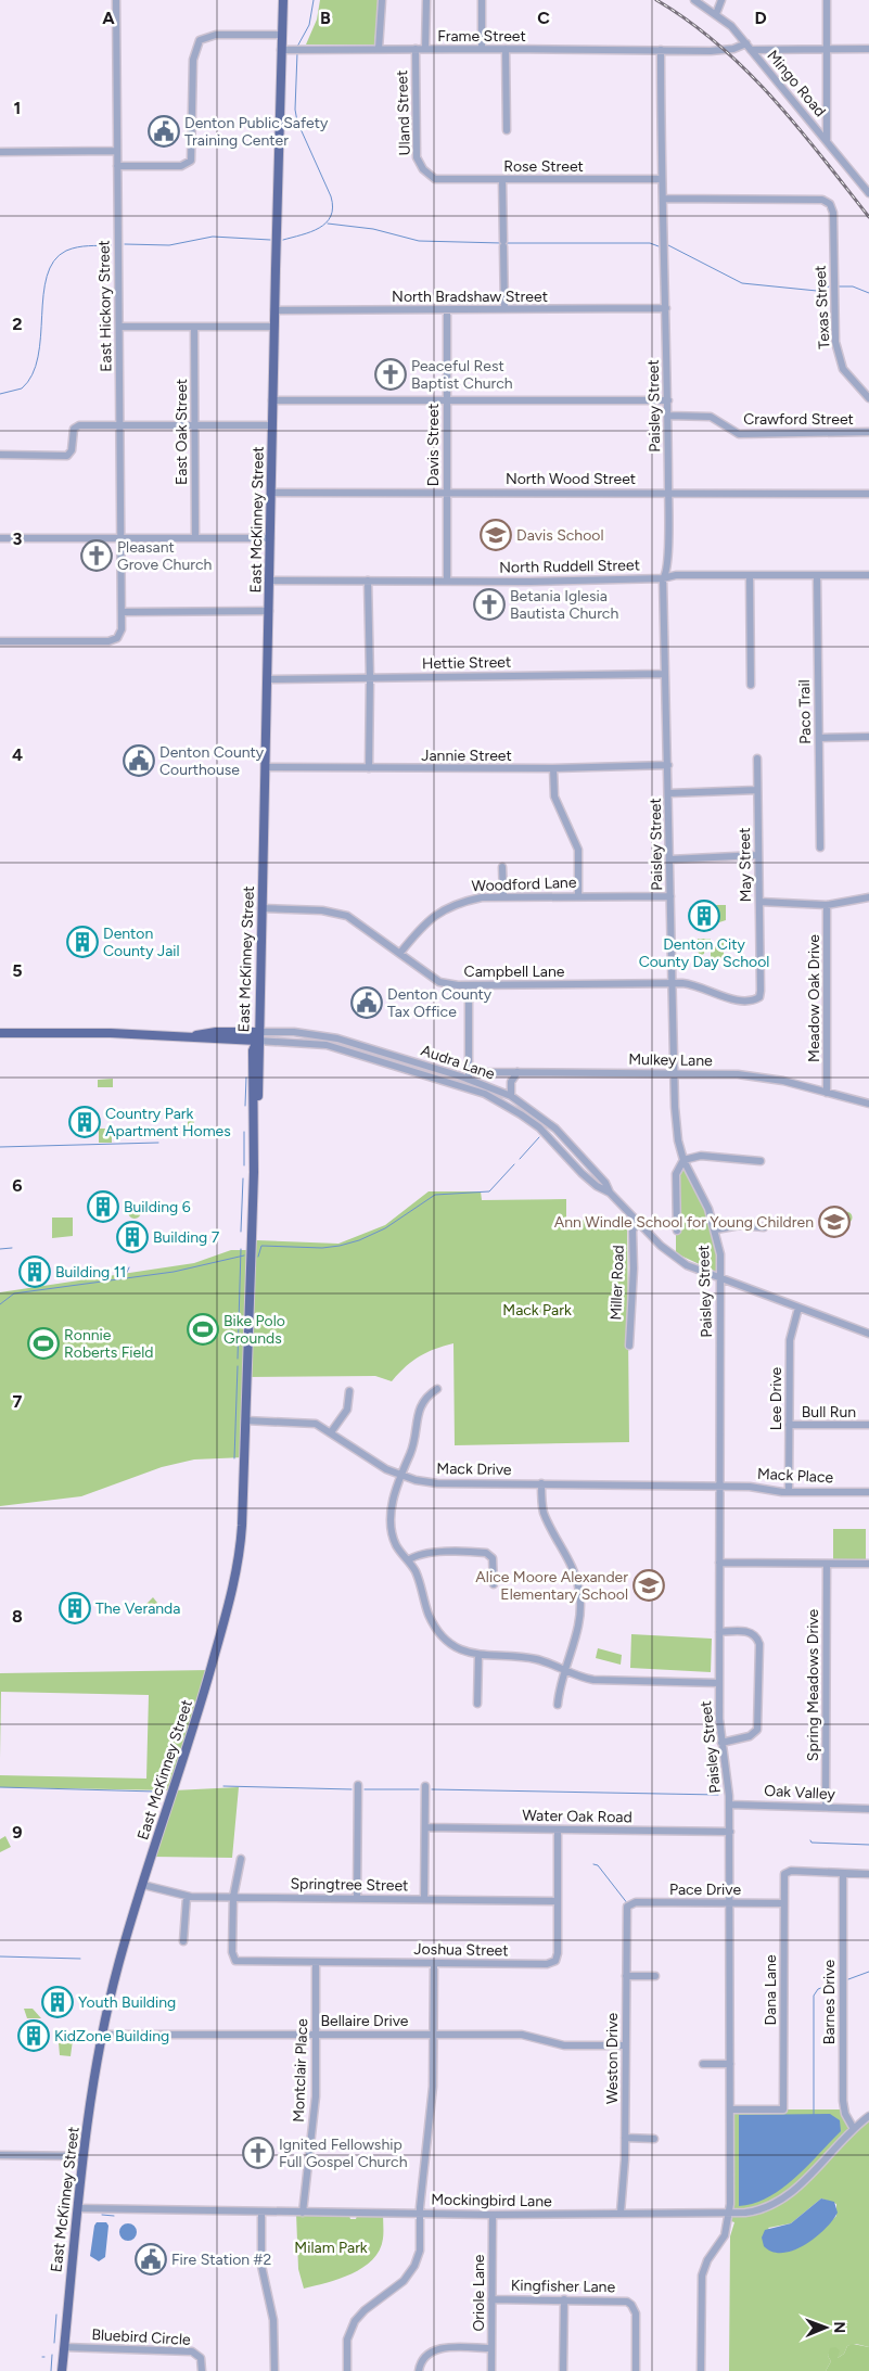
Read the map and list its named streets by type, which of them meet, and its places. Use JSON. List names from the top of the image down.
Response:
{
  "streets": {
    "main road": ["East McKinney Street"],
    "street": [
      "Frame Street",
      "Mingo Road",
      "Uland Street",
      "Rose Street",
      "North Bradshaw Street",
      "East Hickory Street",
      "Texas Street",
      "Paisley Street",
      "Crawford Street",
      "East Oak Street",
      "Davis Street",
      "North Wood Street",
      "North Ruddell Street",
      "Hettie Street",
      "Paco Trail",
      "Jannie Street",
      "May Street",
      "Woodford Lane",
      "Campbell Lane",
      "Meadow Oak Drive",
      "Mulkey Lane",
      "Audra Lane",
      "Miller Road",
      "Lee Drive",
      "Bull Run",
      "Mack Drive",
      "Mack Place",
      "Spring Meadows Drive",
      "Oak Valley",
      "Water Oak Road",
      "Springtree Street",
      "Pace Drive",
      "Joshua Street",
      "Dana Lane",
      "Barnes Drive",
      "Bellaire Drive",
      "Weston Drive",
      "Montclair Place",
      "Mockingbird Lane",
      "Kingfisher Lane",
      "Oriole Lane",
      "Bluebird Circle"
    ]
  },
  "crossings": [
    ["Frame Street", "Mingo Road"],
    ["Frame Street", "Uland Street"],
    ["Frame Street", "Paisley Street"],
    ["Frame Street", "East McKinney Street"],
    ["Uland Street", "Rose Street"],
    ["Rose Street", "Paisley Street"],
    ["North Bradshaw Street", "Paisley Street"],
    ["North Bradshaw Street", "Davis Street"],
    ["North Bradshaw Street", "East McKinney Street"],
    ["Texas Street", "Paisley Street"],
    ["Paisley Street", "Crawford Street"],
    ["Paisley Street", "North Wood Street"],
    ["Paisley Street", "North Ruddell Street"],
    ["Paisley Street", "Hettie Street"],
    ["Paisley Street", "Jannie Street"],
    ["Paisley Street", "Woodford Lane"],
    ["Paisley Street", "Campbell Lane"],
    ["Paisley Street", "Mulkey Lane"],
    ["Paisley Street", "Audra Lane"],
    ["Paisley Street", "Mack Drive"],
    ["Paisley Street", "Mack Place"],
    ["Paisley Street", "Oak Valley"],
    ["Paisley Street", "Water Oak Road"],
    ["Paisley Street", "Pace Drive"],
    ["Paisley Street", "Dana Lane"],
    ["Paisley Street", "Mockingbird Lane"],
    ["Davis Street", "North Wood Street"],
    ["Davis Street", "North Ruddell Street"],
    ["North Wood Street", "East McKinney Street"],
    ["East McKinney Street", "North Ruddell Street"],
    ["East McKinney Street", "Hettie Street"],
    ["East McKinney Street", "Jannie Street"],
    ["East McKinney Street", "Campbell Lane"],
    ["East McKinney Street", "Audra Lane"],
    ["East McKinney Street", "Mack Drive"],
    ["East McKinney Street", "Springtree Street"],
    ["East McKinney Street", "Bellaire Drive"],
    ["East McKinney Street", "Mockingbird Lane"],
    ["East McKinney Street", "Bluebird Circle"],
    ["North Ruddell Street", "Paco Trail"],
    ["May Street", "Campbell Lane"],
    ["Woodford Lane", "Campbell Lane"],
    ["Meadow Oak Drive", "Mulkey Lane"],
    ["Mulkey Lane", "Audra Lane"],
    ["Audra Lane", "Miller Road"],
    ["Audra Lane", "Lee Drive"],
    ["Lee Drive", "Bull Run"],
    ["Lee Drive", "Mack Place"],
    ["Mack Drive", "Mack Place"],
    ["Spring Meadows Drive", "Oak Valley"],
    ["Water Oak Road", "Joshua Street"],
    ["Springtree Street", "Joshua Street"],
    ["Pace Drive", "Dana Lane"],
    ["Pace Drive", "Weston Drive"],
    ["Joshua Street", "Montclair Place"],
    ["Dana Lane", "Barnes Drive"],
    ["Barnes Drive", "Mockingbird Lane"],
    ["Bellaire Drive", "Weston Drive"],
    ["Bellaire Drive", "Montclair Place"],
    ["Weston Drive", "Mockingbird Lane"],
    ["Montclair Place", "Mockingbird Lane"],
    ["Mockingbird Lane", "Oriole Lane"],
    ["Kingfisher Lane", "Oriole Lane"]
  ],
  "parks": ["Mack Park", "Milam Park"],
  "places": {
    "public building": [
      "Denton Public Safety Training Center",
      "Denton County Courthouse",
      "Denton County Tax Office",
      "Fire Station #2"
    ],
    "church": [
      "Peaceful Rest Baptist Church",
      "Pleasant Grove Church",
      "Betania Iglesia Bautista Church",
      "Ignited Fellowship Full Gospel Church"
    ],
    "school or university": ["Davis School", "Ann Windle School for Young Children", "Alice Moore Alexander Elementary School"],
    "building": [
      "Denton City County Day School",
      "Denton County Jail",
      "Country Park Apartment Homes",
      "Building 6",
      "Building 7",
      "Building 11",
      "The Veranda",
      "Youth Building",
      "KidZone Building"
    ],
    "sports": ["Bike Polo Grounds", "Ronnie Roberts Field"]
  },
  "north": "right",
  "grid": {
    "columns": [
      "A",
      "B",
      "C",
      "D"
    ],
    "rows": [
      "1",
      "2",
      "3",
      "4",
      "5",
      "6",
      "7",
      "8",
      "9"
    ]
  }
}
